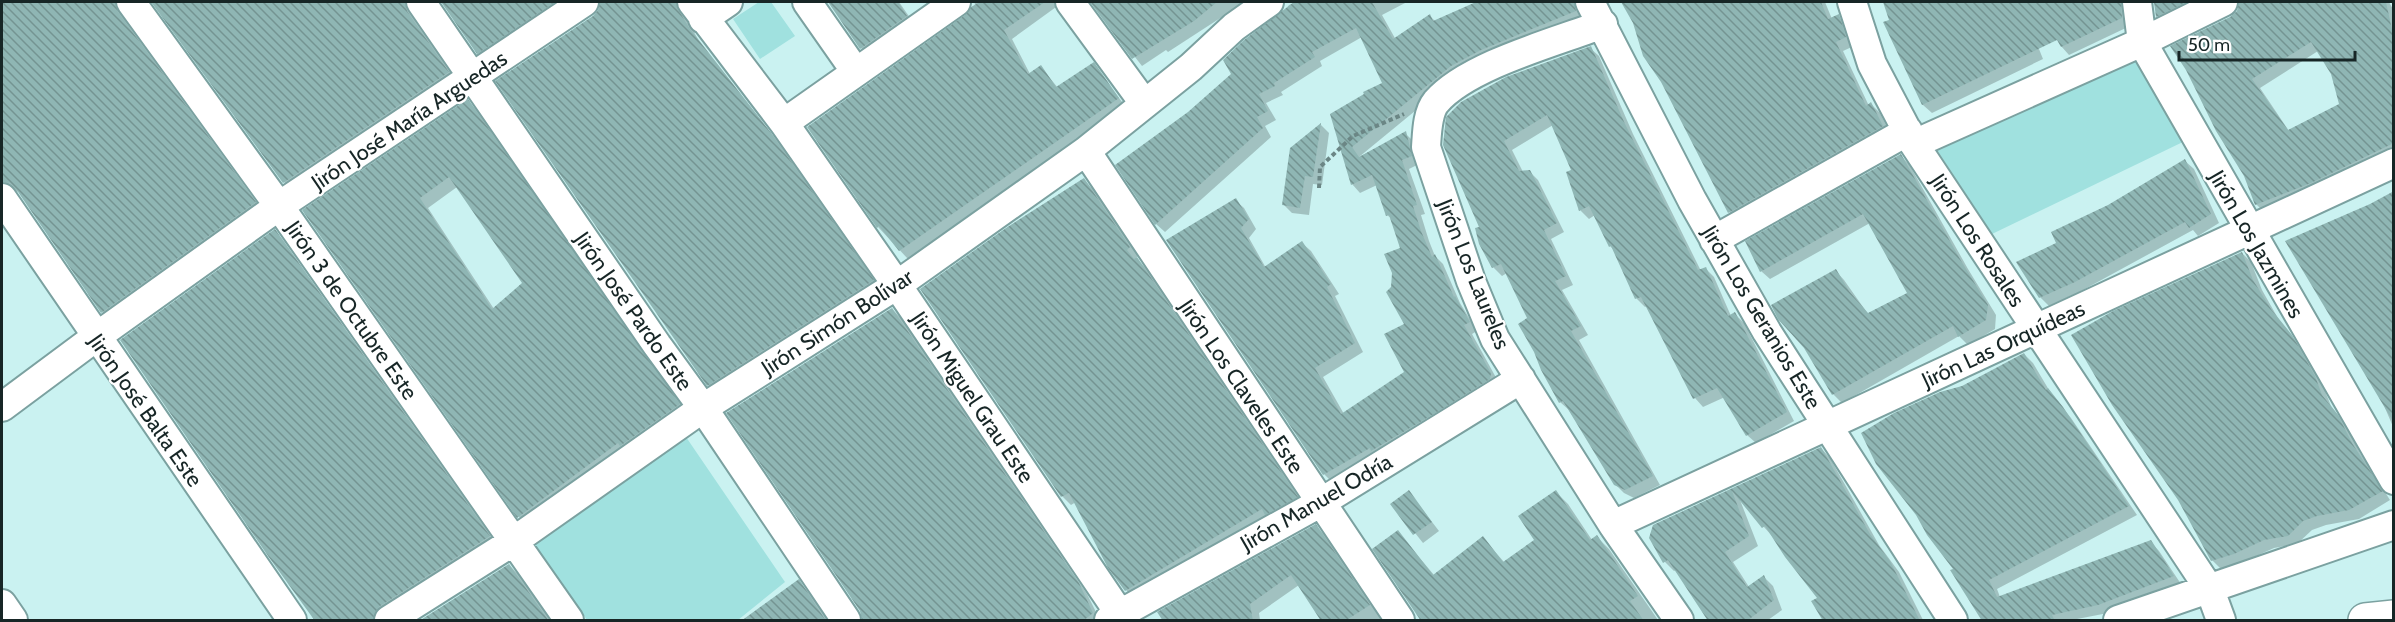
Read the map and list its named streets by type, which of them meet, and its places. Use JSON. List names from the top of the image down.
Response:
{
  "streets": {
    "street": [
      "Jirón José María Arguedas",
      "Jirón Los Rosales",
      "Jirón Los Jazmines",
      "Jirón Los Laureles",
      "Jirón 3 de Octubre Este",
      "Jirón José Pardo Este",
      "Jirón Los Geranios Este",
      "Jirón Simón Bolívar",
      "Jirón Las Orquídeas",
      "Jirón Los Claveles Este",
      "Jirón Miguel Grau Este",
      "Jirón José Balta Este",
      "Jirón Manuel Odría"
    ]
  },
  "crossings": [
    ["Jirón José María Arguedas", "Jirón 3 de Octubre Este"],
    ["Jirón José María Arguedas", "Jirón José Pardo Este"],
    ["Jirón José María Arguedas", "Jirón José Balta Este"],
    ["Jirón Los Rosales", "Jirón Las Orquídeas"],
    ["Jirón Los Jazmines", "Jirón Las Orquídeas"],
    ["Jirón Los Laureles", "Jirón Las Orquídeas"],
    ["Jirón Los Laureles", "Jirón Manuel Odría"],
    ["Jirón 3 de Octubre Este", "Jirón Simón Bolívar"],
    ["Jirón José Pardo Este", "Jirón Simón Bolívar"],
    ["Jirón Los Geranios Este", "Jirón Las Orquídeas"],
    ["Jirón Simón Bolívar", "Jirón Los Claveles Este"],
    ["Jirón Simón Bolívar", "Jirón Miguel Grau Este"],
    ["Jirón Los Claveles Este", "Jirón Manuel Odría"],
    ["Jirón Miguel Grau Este", "Jirón Manuel Odría"]
  ],
  "scale_bar": "50 m"
}
